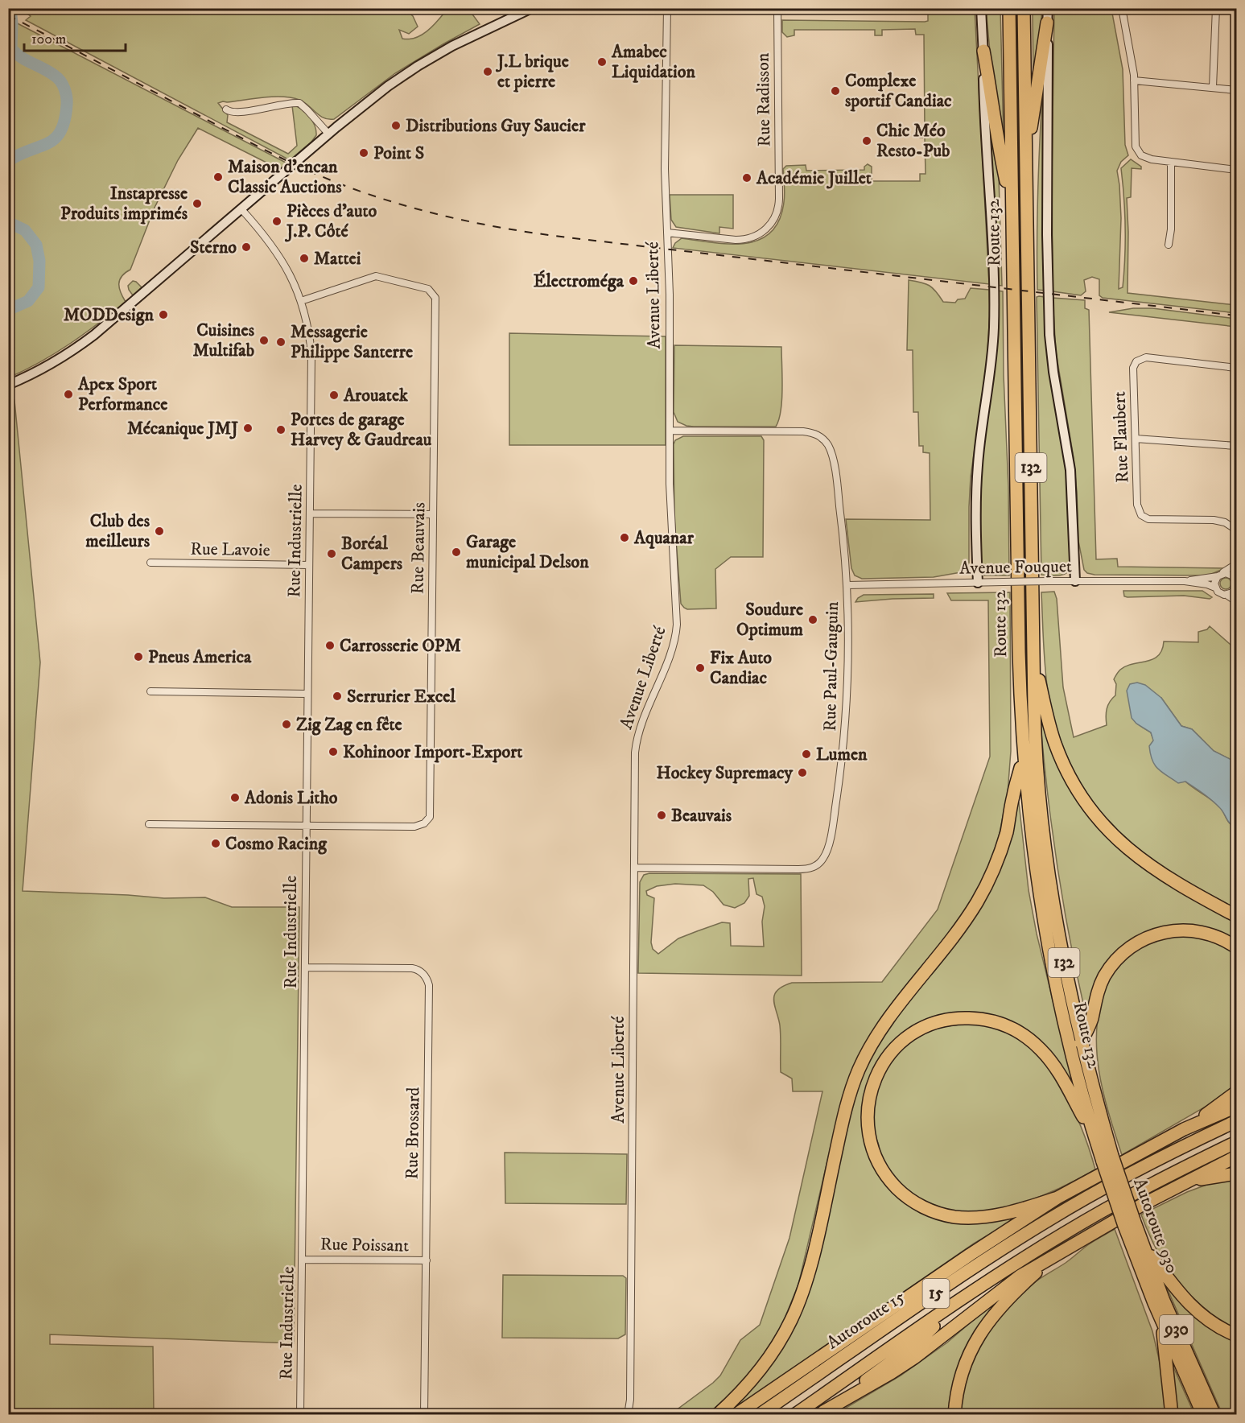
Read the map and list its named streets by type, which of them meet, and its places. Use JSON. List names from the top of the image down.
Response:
{
  "streets": {
    "highway": [
      "Route 132",
      "132",
      "Autoroute 930",
      "15",
      "Autoroute 15",
      "930"
    ],
    "street": [
      "Rue Radisson",
      "Avenue Liberté",
      "Rue Flaubert",
      "Rue Industrielle",
      "Rue Beauvais",
      "Rue Lavoie",
      "Avenue Fouquet",
      "Rue Paul-Gauguin",
      "Rue Brossard",
      "Rue Poissant"
    ]
  },
  "crossings": [
    ["Rue Radisson", "Avenue Liberté"],
    ["Route 132", "Autoroute 930"],
    ["Avenue Liberté", "Rue Paul-Gauguin"],
    ["Rue Industrielle", "Rue Beauvais"],
    ["Rue Industrielle", "Rue Lavoie"],
    ["Rue Industrielle", "Rue Brossard"],
    ["Rue Industrielle", "Rue Poissant"],
    ["Avenue Fouquet", "Rue Paul-Gauguin"],
    ["Rue Brossard", "Rue Poissant"],
    ["15", "Autoroute 15"]
  ],
  "places": [
    "Amabec Liquidation",
    "J.L brique et pierre",
    "Complexe sportif Candiac",
    "Distributions Guy Saucier",
    "Chic Méo Resto-Pub",
    "Point S",
    "Maison d'encan Classic Auctions",
    "Académie Juillet",
    "Instapresse Produits imprimés",
    "Pièces d'auto J.P. Côté",
    "Sterno",
    "Mattei",
    "Électroméga",
    "MODDesign",
    "Cuisines Multifab",
    "Messagerie Philippe Santerre",
    "Apex Sport Performance",
    "Arouatek",
    "Mécanique JMJ",
    "Portes de garage Harvey & Gaudreau",
    "Club des meilleurs",
    "Aquanar",
    "Garage municipal Delson",
    "Boréal Campers",
    "Soudure Optimum",
    "Carrosserie OPM",
    "Pneus America",
    "Fix Auto Candiac",
    "Serrurier Excel",
    "Zig Zag en fête",
    "Kohinoor Import-Export",
    "Lumen",
    "Hockey Supremacy",
    "Adonis Litho",
    "Beauvais",
    "Cosmo Racing"
  ],
  "scale_bar": "100 m"
}
